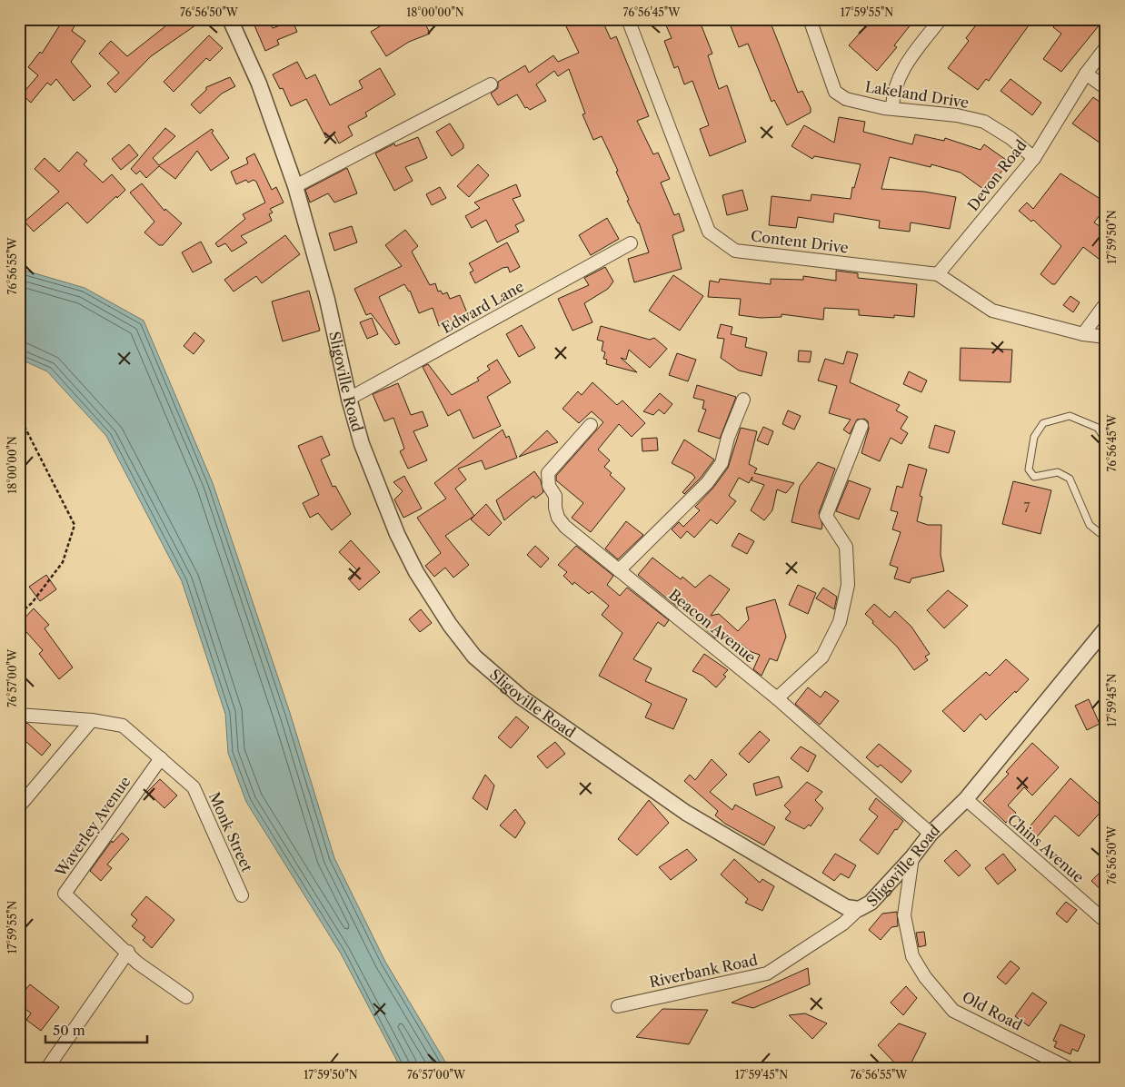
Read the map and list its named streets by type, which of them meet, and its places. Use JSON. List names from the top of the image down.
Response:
{
  "streets": {
    "street": [
      "Lakeland Drive",
      "Devon Road",
      "Content Drive",
      "Edward Lane",
      "Sligoville Road",
      "Beacon Avenue",
      "Waverley Avenue",
      "Monk Street",
      "Chins Avenue",
      "Riverbank Road",
      "Old Road"
    ]
  },
  "crossings": [
    ["Lakeland Drive", "Devon Road"],
    ["Devon Road", "Content Drive"],
    ["Edward Lane", "Sligoville Road"],
    ["Sligoville Road", "Beacon Avenue"],
    ["Sligoville Road", "Chins Avenue"],
    ["Sligoville Road", "Riverbank Road"],
    ["Sligoville Road", "Old Road"],
    ["Waverley Avenue", "Monk Street"]
  ],
  "house_numbers": ["7"],
  "scale_bar": "50 m",
  "coordinates": [
    "76°56'50\"W",
    "18°00'00\"N",
    "76°56'45\"W",
    "17°59'55\"N",
    "17°59'50\"N",
    "76°56'55\"W",
    "76°57'00\"W",
    "17°59'45\"N"
  ]
}
